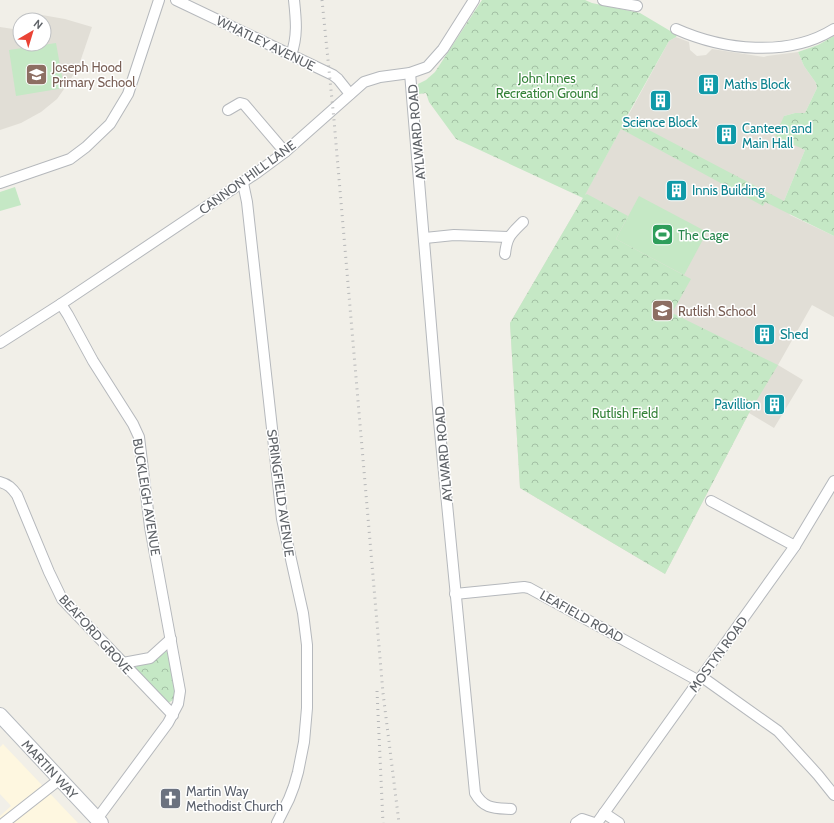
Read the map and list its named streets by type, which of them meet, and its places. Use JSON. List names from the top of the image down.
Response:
{
  "streets": {
    "main road": ["MARTIN WAY"],
    "street": [
      "WHATLEY AVENUE",
      "AYLWARD ROAD",
      "CANNON HILL LANE",
      "SPRINGFIELD AVENUE",
      "BUCKLEIGH AVENUE",
      "LEAFIELD ROAD",
      "BEAFORD GROVE",
      "MOSTYN ROAD"
    ]
  },
  "crossings": [
    ["WHATLEY AVENUE", "CANNON HILL LANE"],
    ["AYLWARD ROAD", "CANNON HILL LANE"],
    ["AYLWARD ROAD", "LEAFIELD ROAD"],
    ["CANNON HILL LANE", "SPRINGFIELD AVENUE"],
    ["CANNON HILL LANE", "BUCKLEIGH AVENUE"],
    ["BUCKLEIGH AVENUE", "BEAFORD GROVE"],
    ["BUCKLEIGH AVENUE", "MARTIN WAY"],
    ["LEAFIELD ROAD", "MOSTYN ROAD"]
  ],
  "parks": ["John Innes Recreation Ground", "Rutlish Field"],
  "places": {
    "school or university": ["Joseph Hood Primary School", "Rutlish School"],
    "building": [
      "Maths Block",
      "Science Block",
      "Canteen and Main Hall",
      "Innis Building",
      "Shed",
      "Pavillion"
    ],
    "sports": ["The Cage"],
    "church": ["Martin Way Methodist Church"]
  },
  "north": "top right"
}
